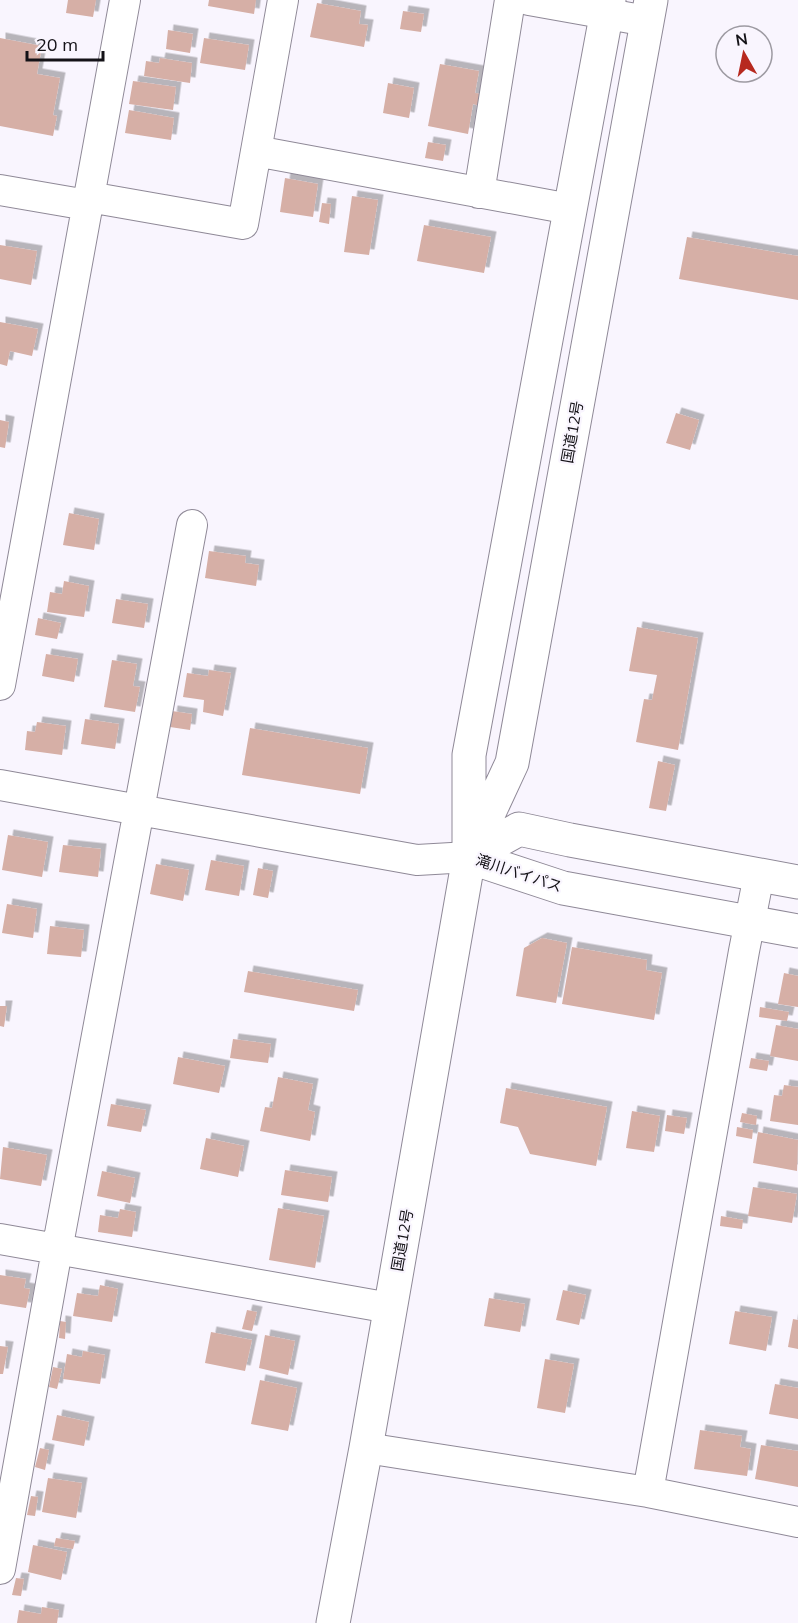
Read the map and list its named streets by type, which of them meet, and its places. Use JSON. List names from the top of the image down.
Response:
{
  "streets": {
    "highway": ["国道12号", "滝川バイパス"]
  },
  "crossings": [
    ["国道12号", "滝川バイパス"]
  ],
  "scale_bar": "20 m",
  "north": "top"
}
